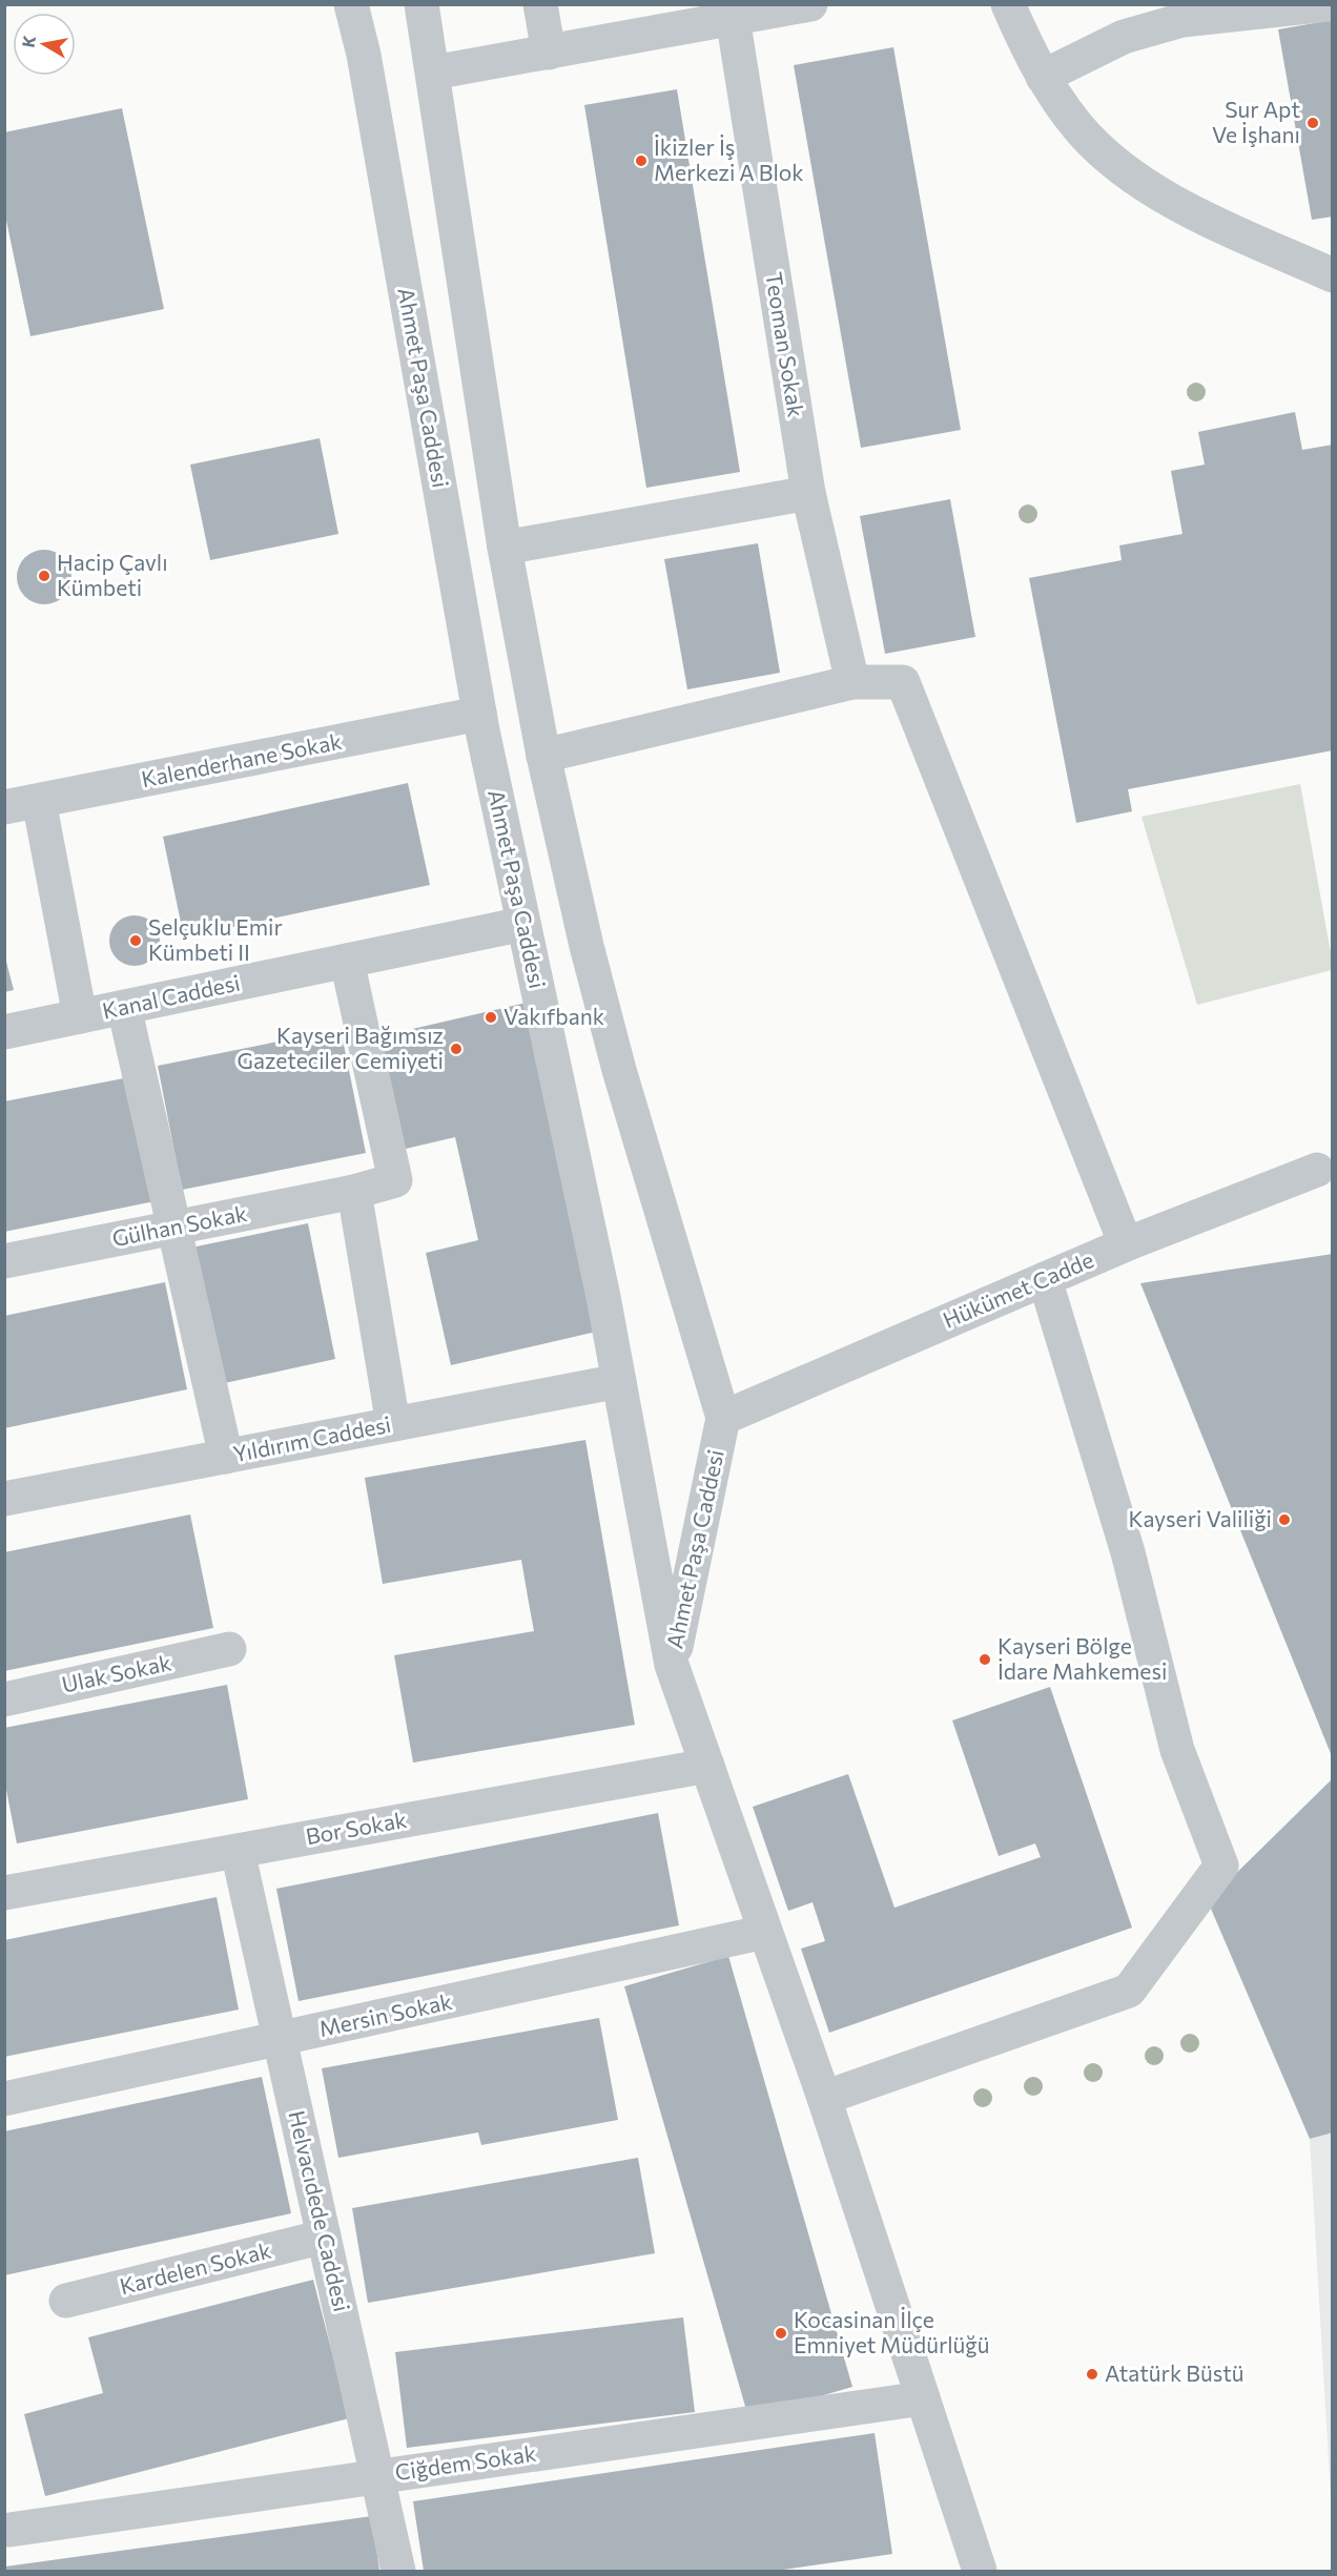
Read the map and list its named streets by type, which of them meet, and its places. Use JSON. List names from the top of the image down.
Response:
{
  "streets": {
    "street": [
      "Teoman Sokak",
      "Ahmet Paşa Caddesi",
      "Kalenderhane Sokak",
      "Kanal Caddesi",
      "Gülhan Sokak",
      "Hükümet Cadde",
      "Yıldırım Caddesi",
      "Ulak Sokak",
      "Bor Sokak",
      "Mersin Sokak",
      "Helvacıdede Caddesi",
      "Kardelen Sokak",
      "Ciğdem Sokak"
    ]
  },
  "crossings": [
    ["Ahmet Paşa Caddesi", "Kalenderhane Sokak"],
    ["Ahmet Paşa Caddesi", "Kanal Caddesi"],
    ["Ahmet Paşa Caddesi", "Hükümet Cadde"],
    ["Ahmet Paşa Caddesi", "Yıldırım Caddesi"],
    ["Kanal Caddesi", "Gülhan Sokak"],
    ["Bor Sokak", "Helvacıdede Caddesi"],
    ["Mersin Sokak", "Helvacıdede Caddesi"],
    ["Helvacıdede Caddesi", "Kardelen Sokak"],
    ["Helvacıdede Caddesi", "Ciğdem Sokak"]
  ],
  "places": [
    "Sur Apt Ve İşhanı",
    "İkizler İş Merkezi A Blok",
    "Hacip Çavlı Kümbeti",
    "Selçuklu Emir Kümbeti II",
    "Vakıfbank",
    "Kayseri Bağımsız Gazeteciler Cemiyeti",
    "Kayseri Valiliği",
    "Kayseri Bölge İdare Mahkemesi",
    "Kocasinan İlçe Emniyet Müdürlüğü",
    "Atatürk Büstü"
  ],
  "north": "left"
}
